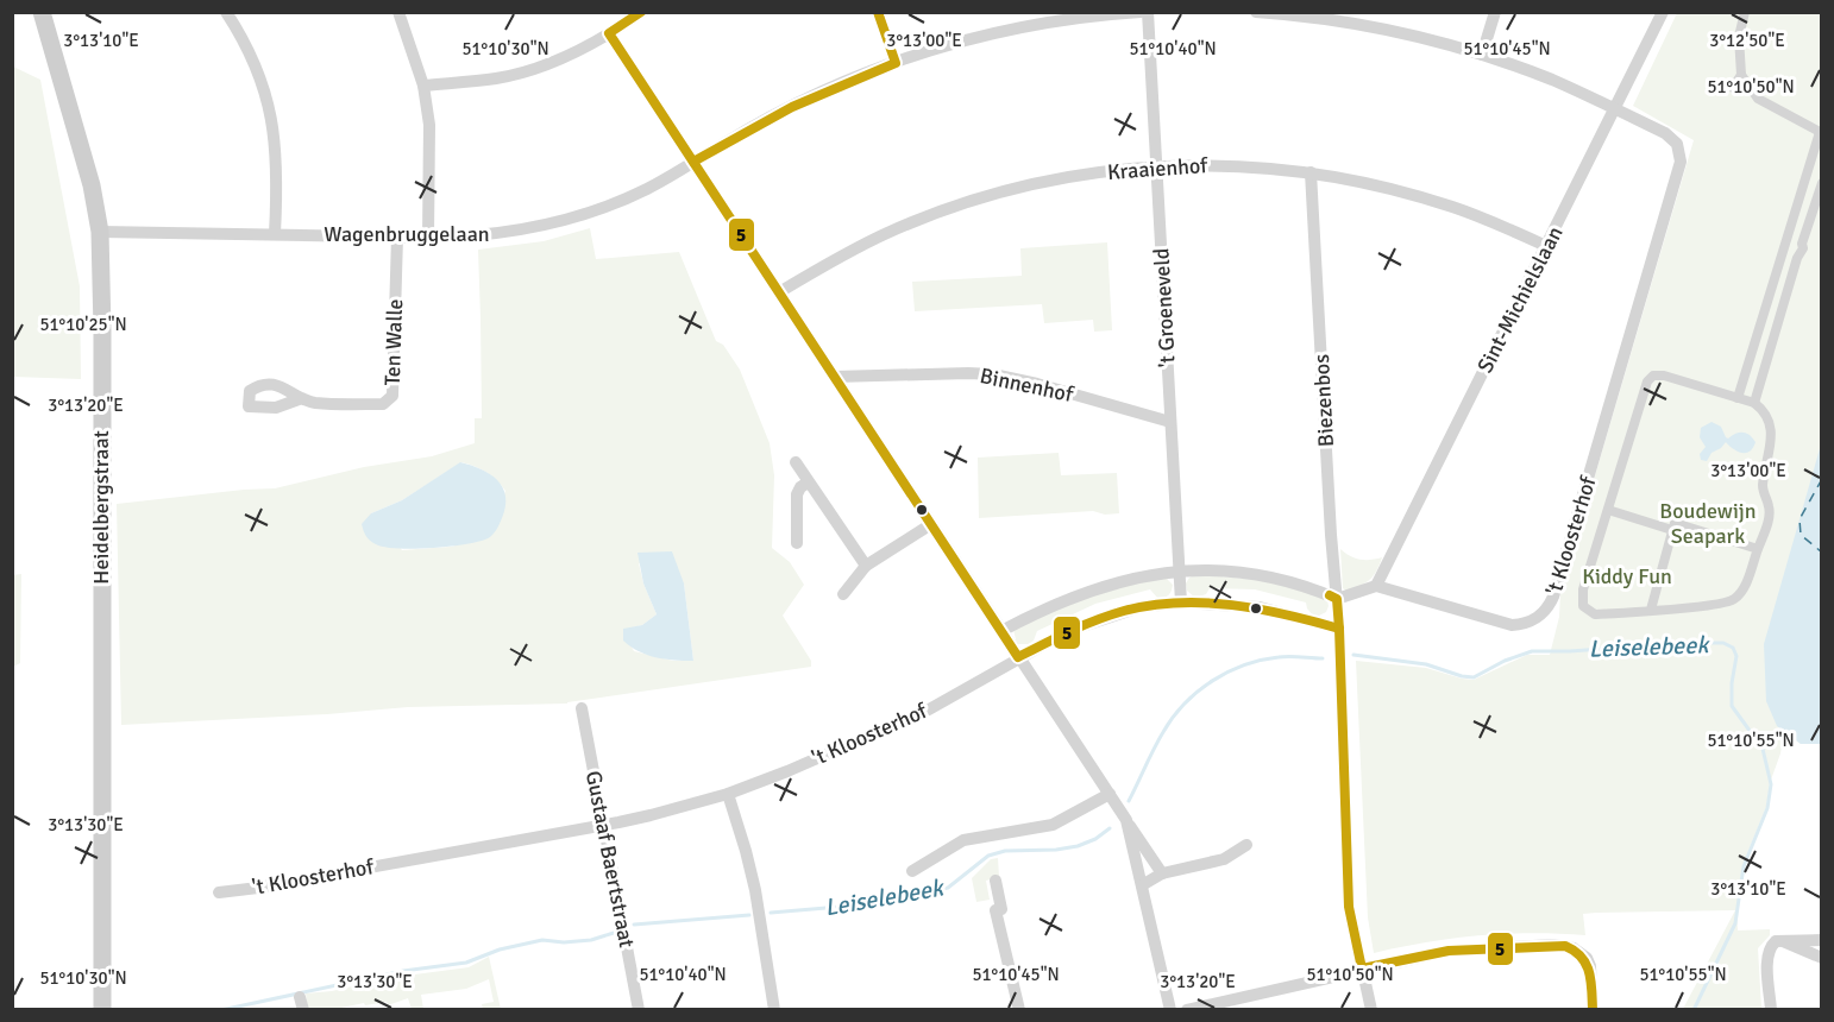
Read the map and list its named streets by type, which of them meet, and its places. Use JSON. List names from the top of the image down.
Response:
{
  "streets": {
    "main road": ["Heidelbergstraat"],
    "street": [
      "Kraaienhof",
      "Wagenbruggelaan",
      "Sint-Michielslaan",
      "'t Groeneveld",
      "Ten Walle",
      "Binnenhof",
      "Biezenbos",
      "'t Kloosterhof",
      "Gustaaf Baertstraat"
    ]
  },
  "crossings": [
    ["Kraaienhof", "Sint-Michielslaan"],
    ["Kraaienhof", "'t Groeneveld"],
    ["Kraaienhof", "Biezenbos"],
    ["Wagenbruggelaan", "Ten Walle"],
    ["Wagenbruggelaan", "Heidelbergstraat"],
    ["Sint-Michielslaan", "'t Kloosterhof"],
    ["'t Groeneveld", "Binnenhof"],
    ["'t Groeneveld", "'t Kloosterhof"],
    ["Biezenbos", "'t Kloosterhof"],
    ["'t Kloosterhof", "Gustaaf Baertstraat"]
  ],
  "water": ["Leiselebeek"],
  "parks": ["Boudewijn Seapark", "Kiddy Fun"],
  "lines": ["transit line 5"],
  "coordinates": [
    "3°13'10\"E",
    "3°13'00\"E",
    "3°12'50\"E",
    "51°10'30\"N",
    "51°10'40\"N",
    "51°10'45\"N",
    "51°10'50\"N",
    "51°10'25\"N",
    "3°13'20\"E",
    "51°10'55\"N",
    "3°13'30\"E"
  ]
}
